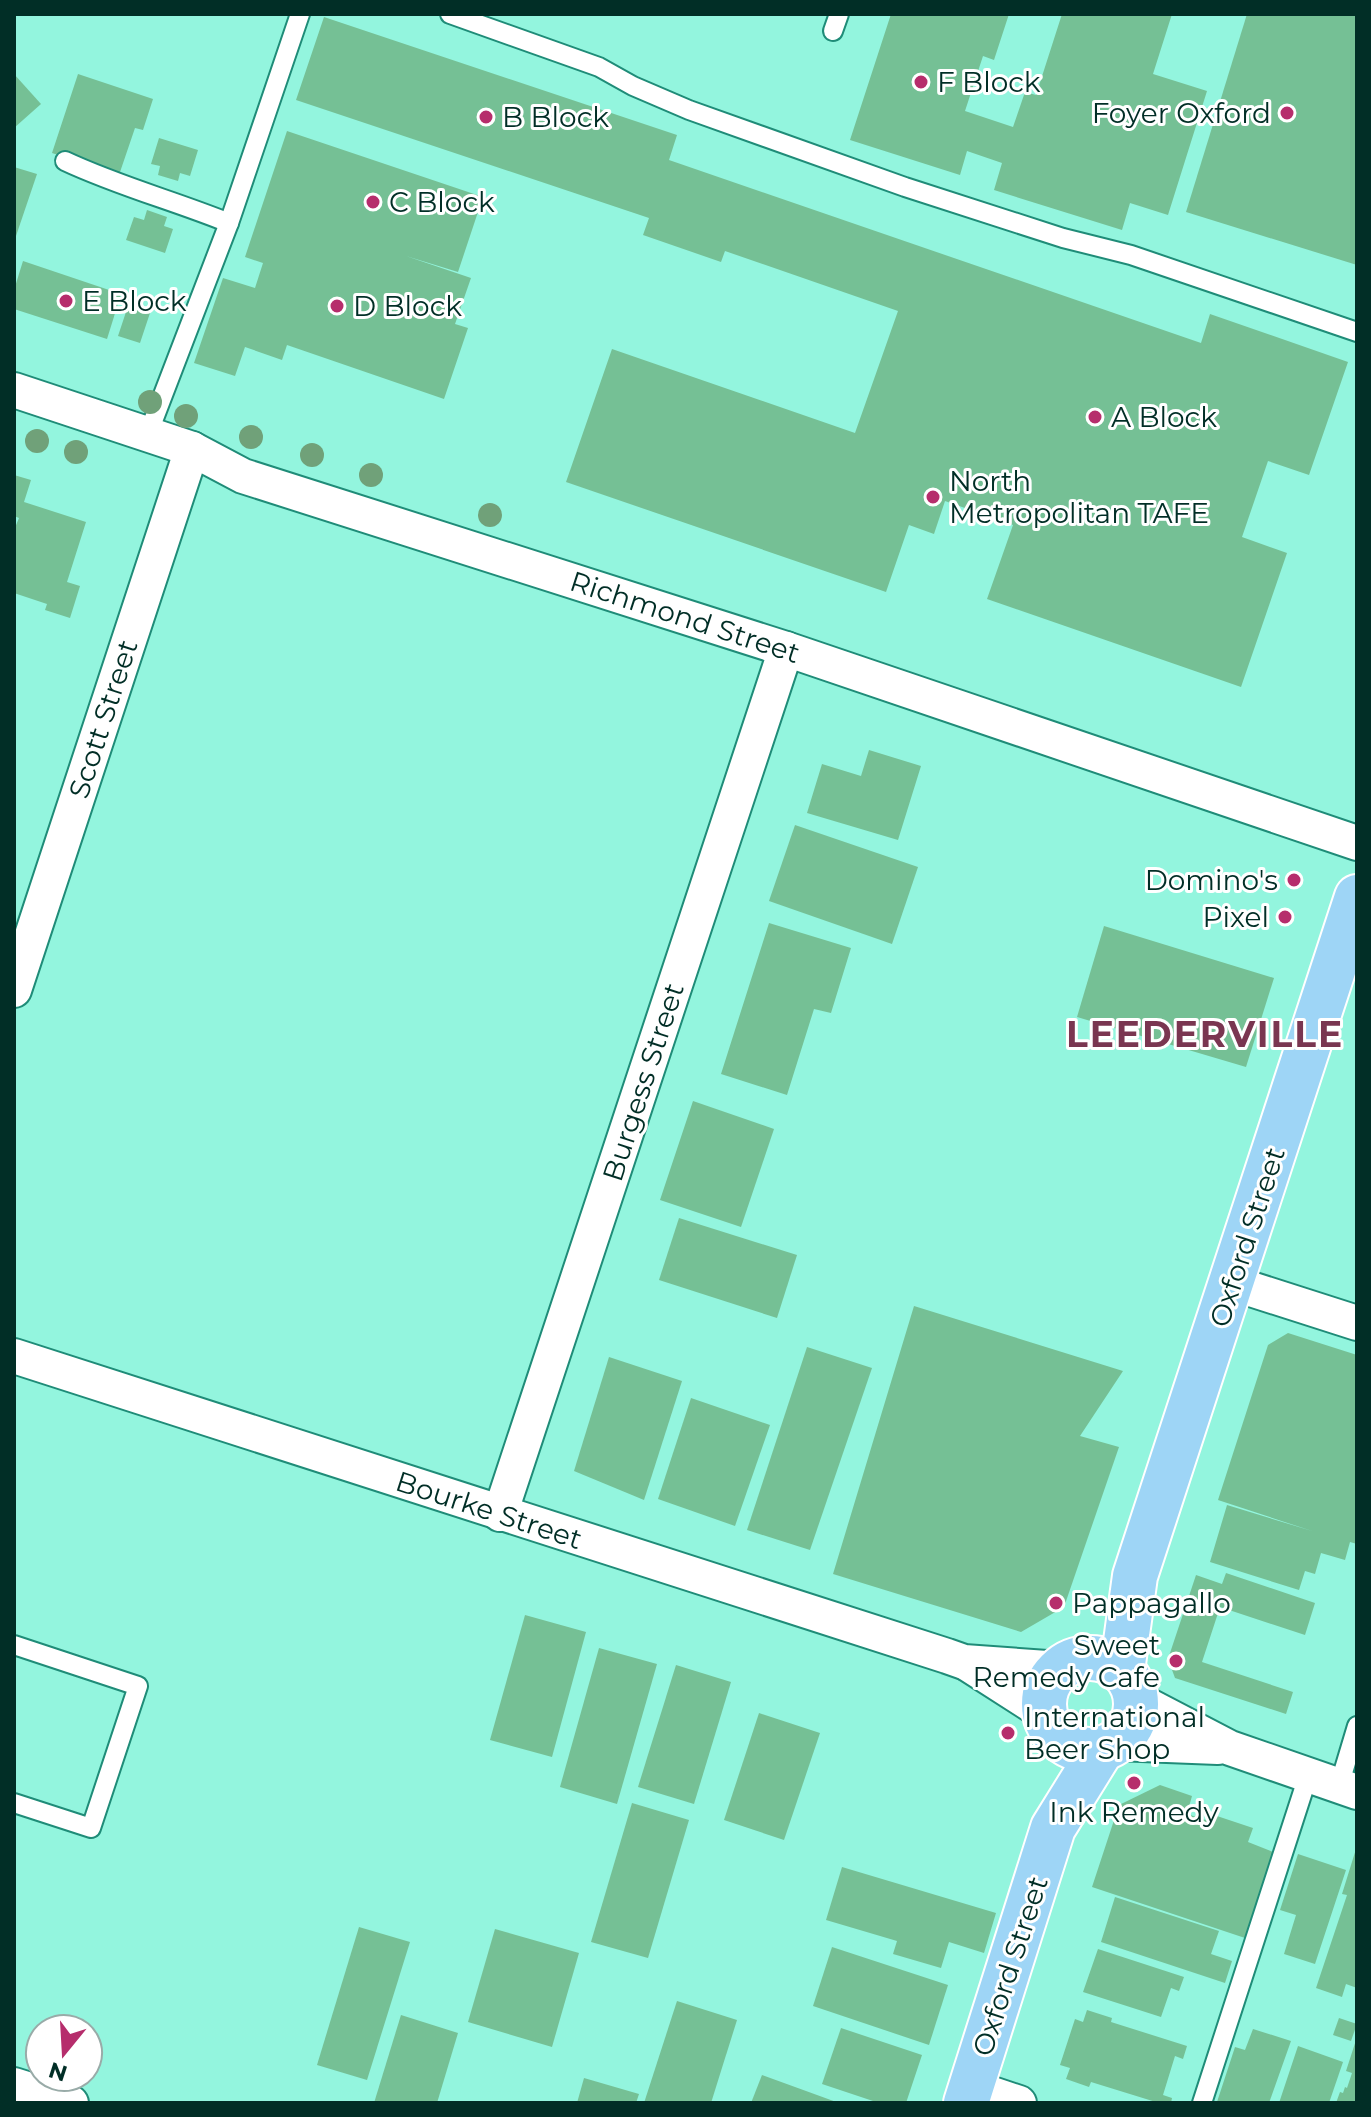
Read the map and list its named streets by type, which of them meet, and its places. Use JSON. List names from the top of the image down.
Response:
{
  "streets": {
    "main road": ["Oxford Street"],
    "street": [
      "Richmond Street",
      "Scott Street",
      "Burgess Street",
      "Bourke Street"
    ]
  },
  "crossings": [
    ["Richmond Street", "Scott Street"],
    ["Richmond Street", "Burgess Street"],
    ["Burgess Street", "Bourke Street"],
    ["Oxford Street", "Bourke Street"]
  ],
  "districts": ["LEEDERVILLE"],
  "places": [
    "F Block",
    "Foyer Oxford",
    "B Block",
    "C Block",
    "E Block",
    "D Block",
    "A Block",
    "North Metropolitan TAFE",
    "Domino's",
    "Pixel",
    "Pappagallo",
    "Sweet Remedy Cafe",
    "International Beer Shop",
    "Ink Remedy"
  ],
  "north": "bottom"
}
